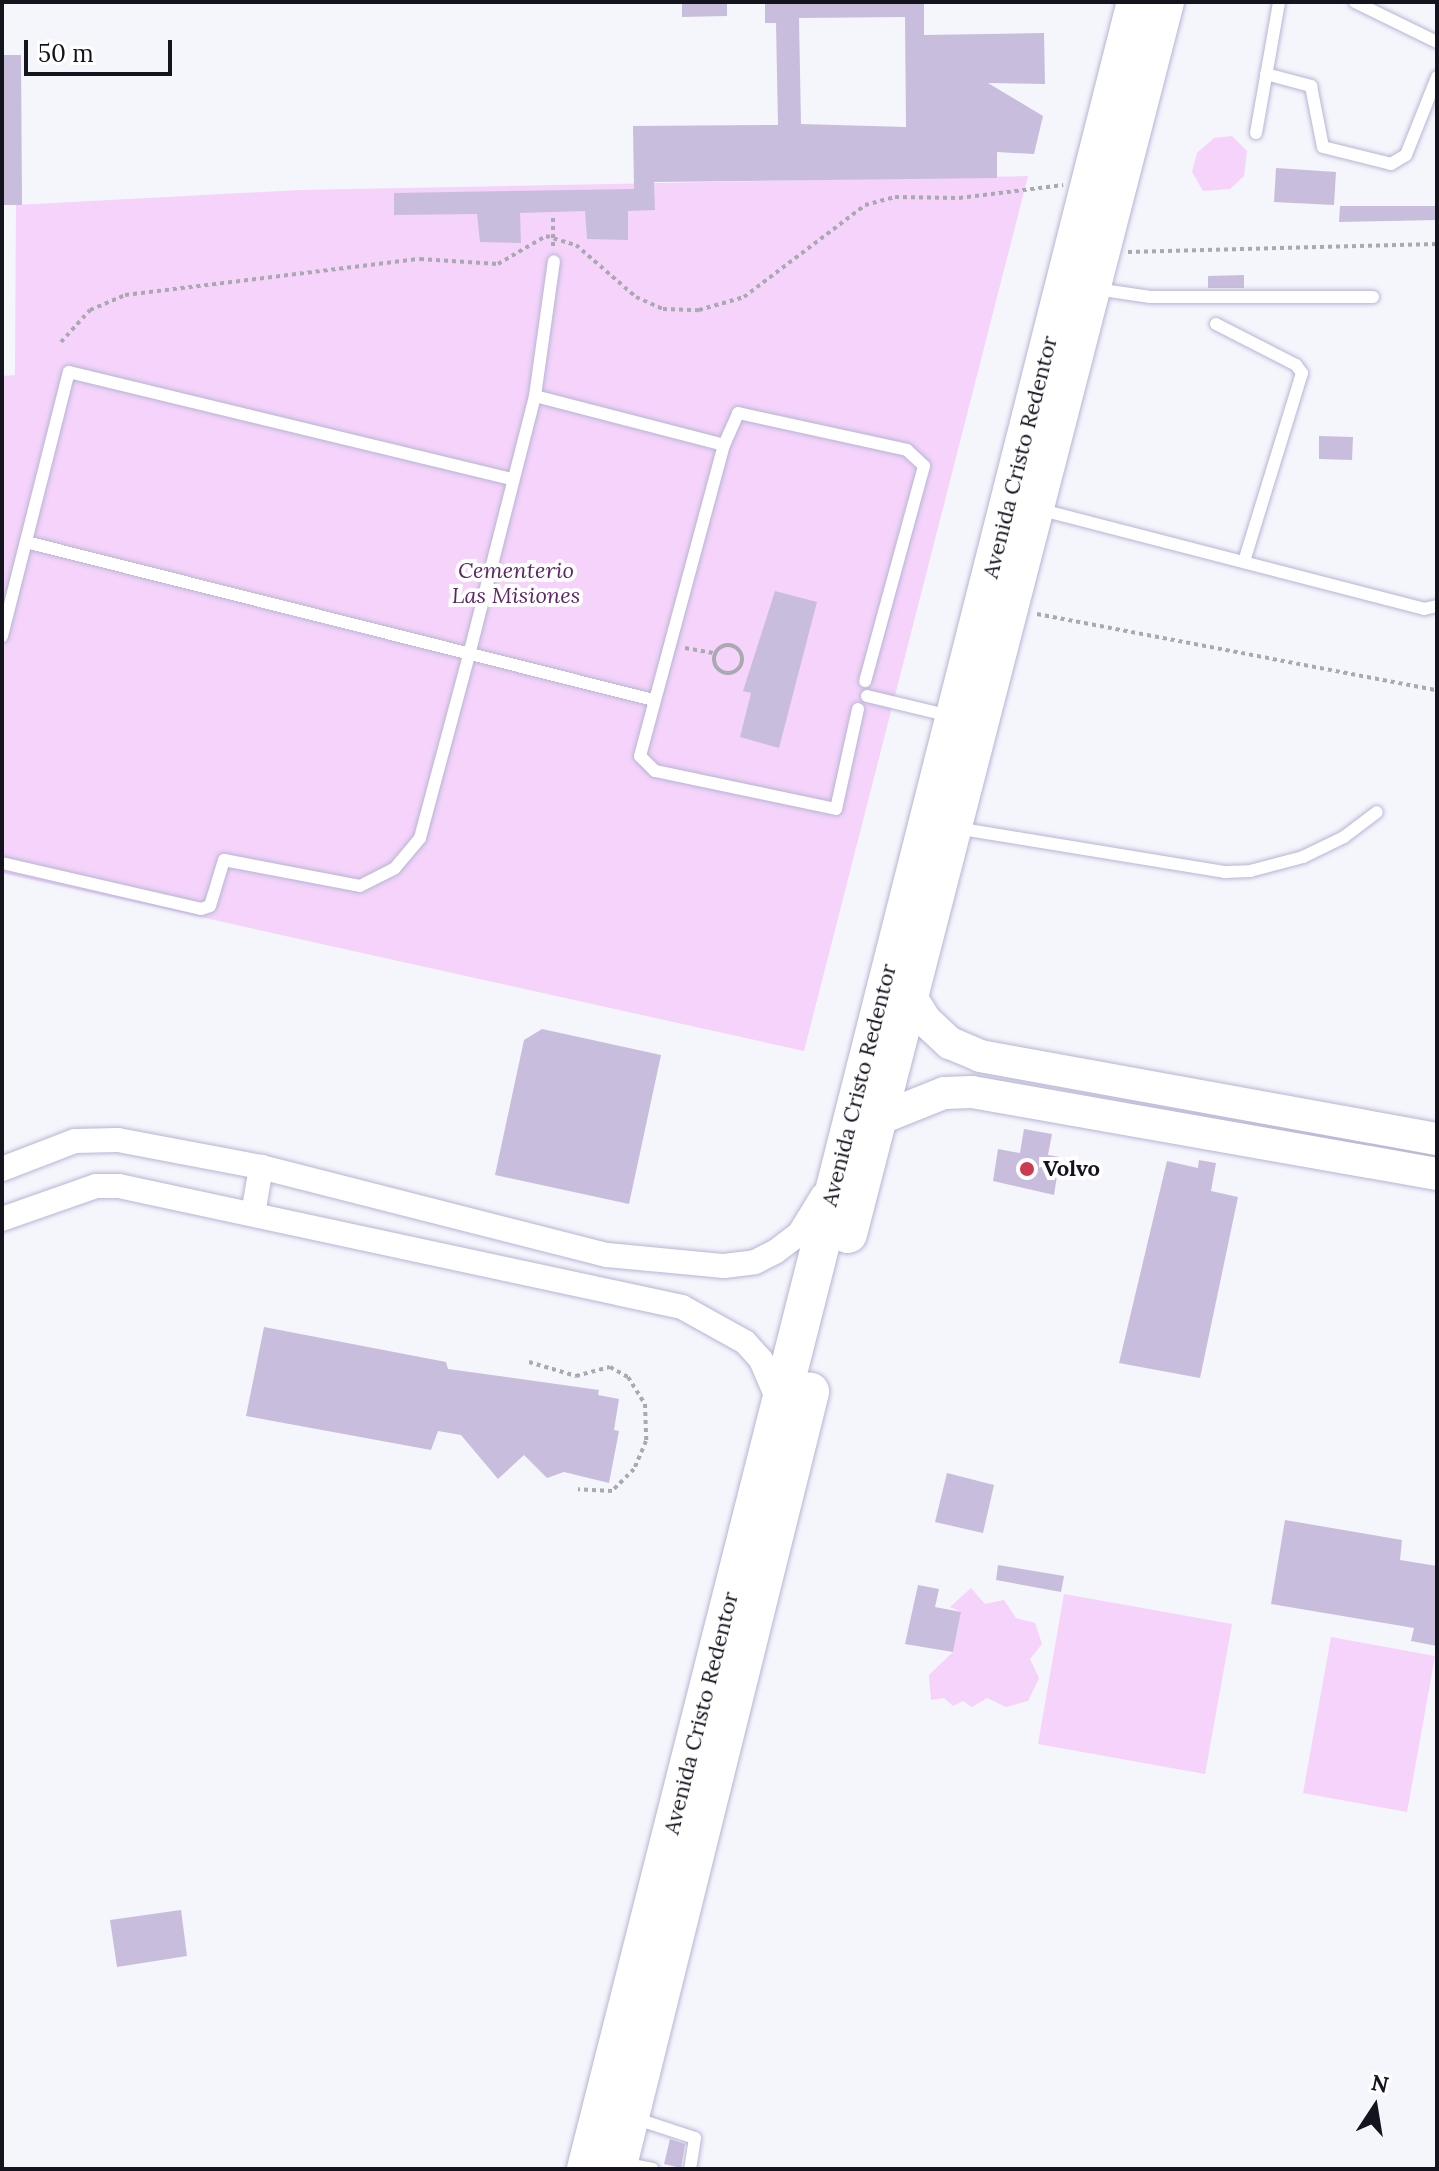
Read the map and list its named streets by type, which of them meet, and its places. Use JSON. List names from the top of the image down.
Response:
{
  "streets": {
    "highway": ["Avenida Cristo Redentor"]
  },
  "parks": ["Cementerio Las Misiones"],
  "places": ["Volvo"],
  "scale_bar": "50 m",
  "north": "top"
}
